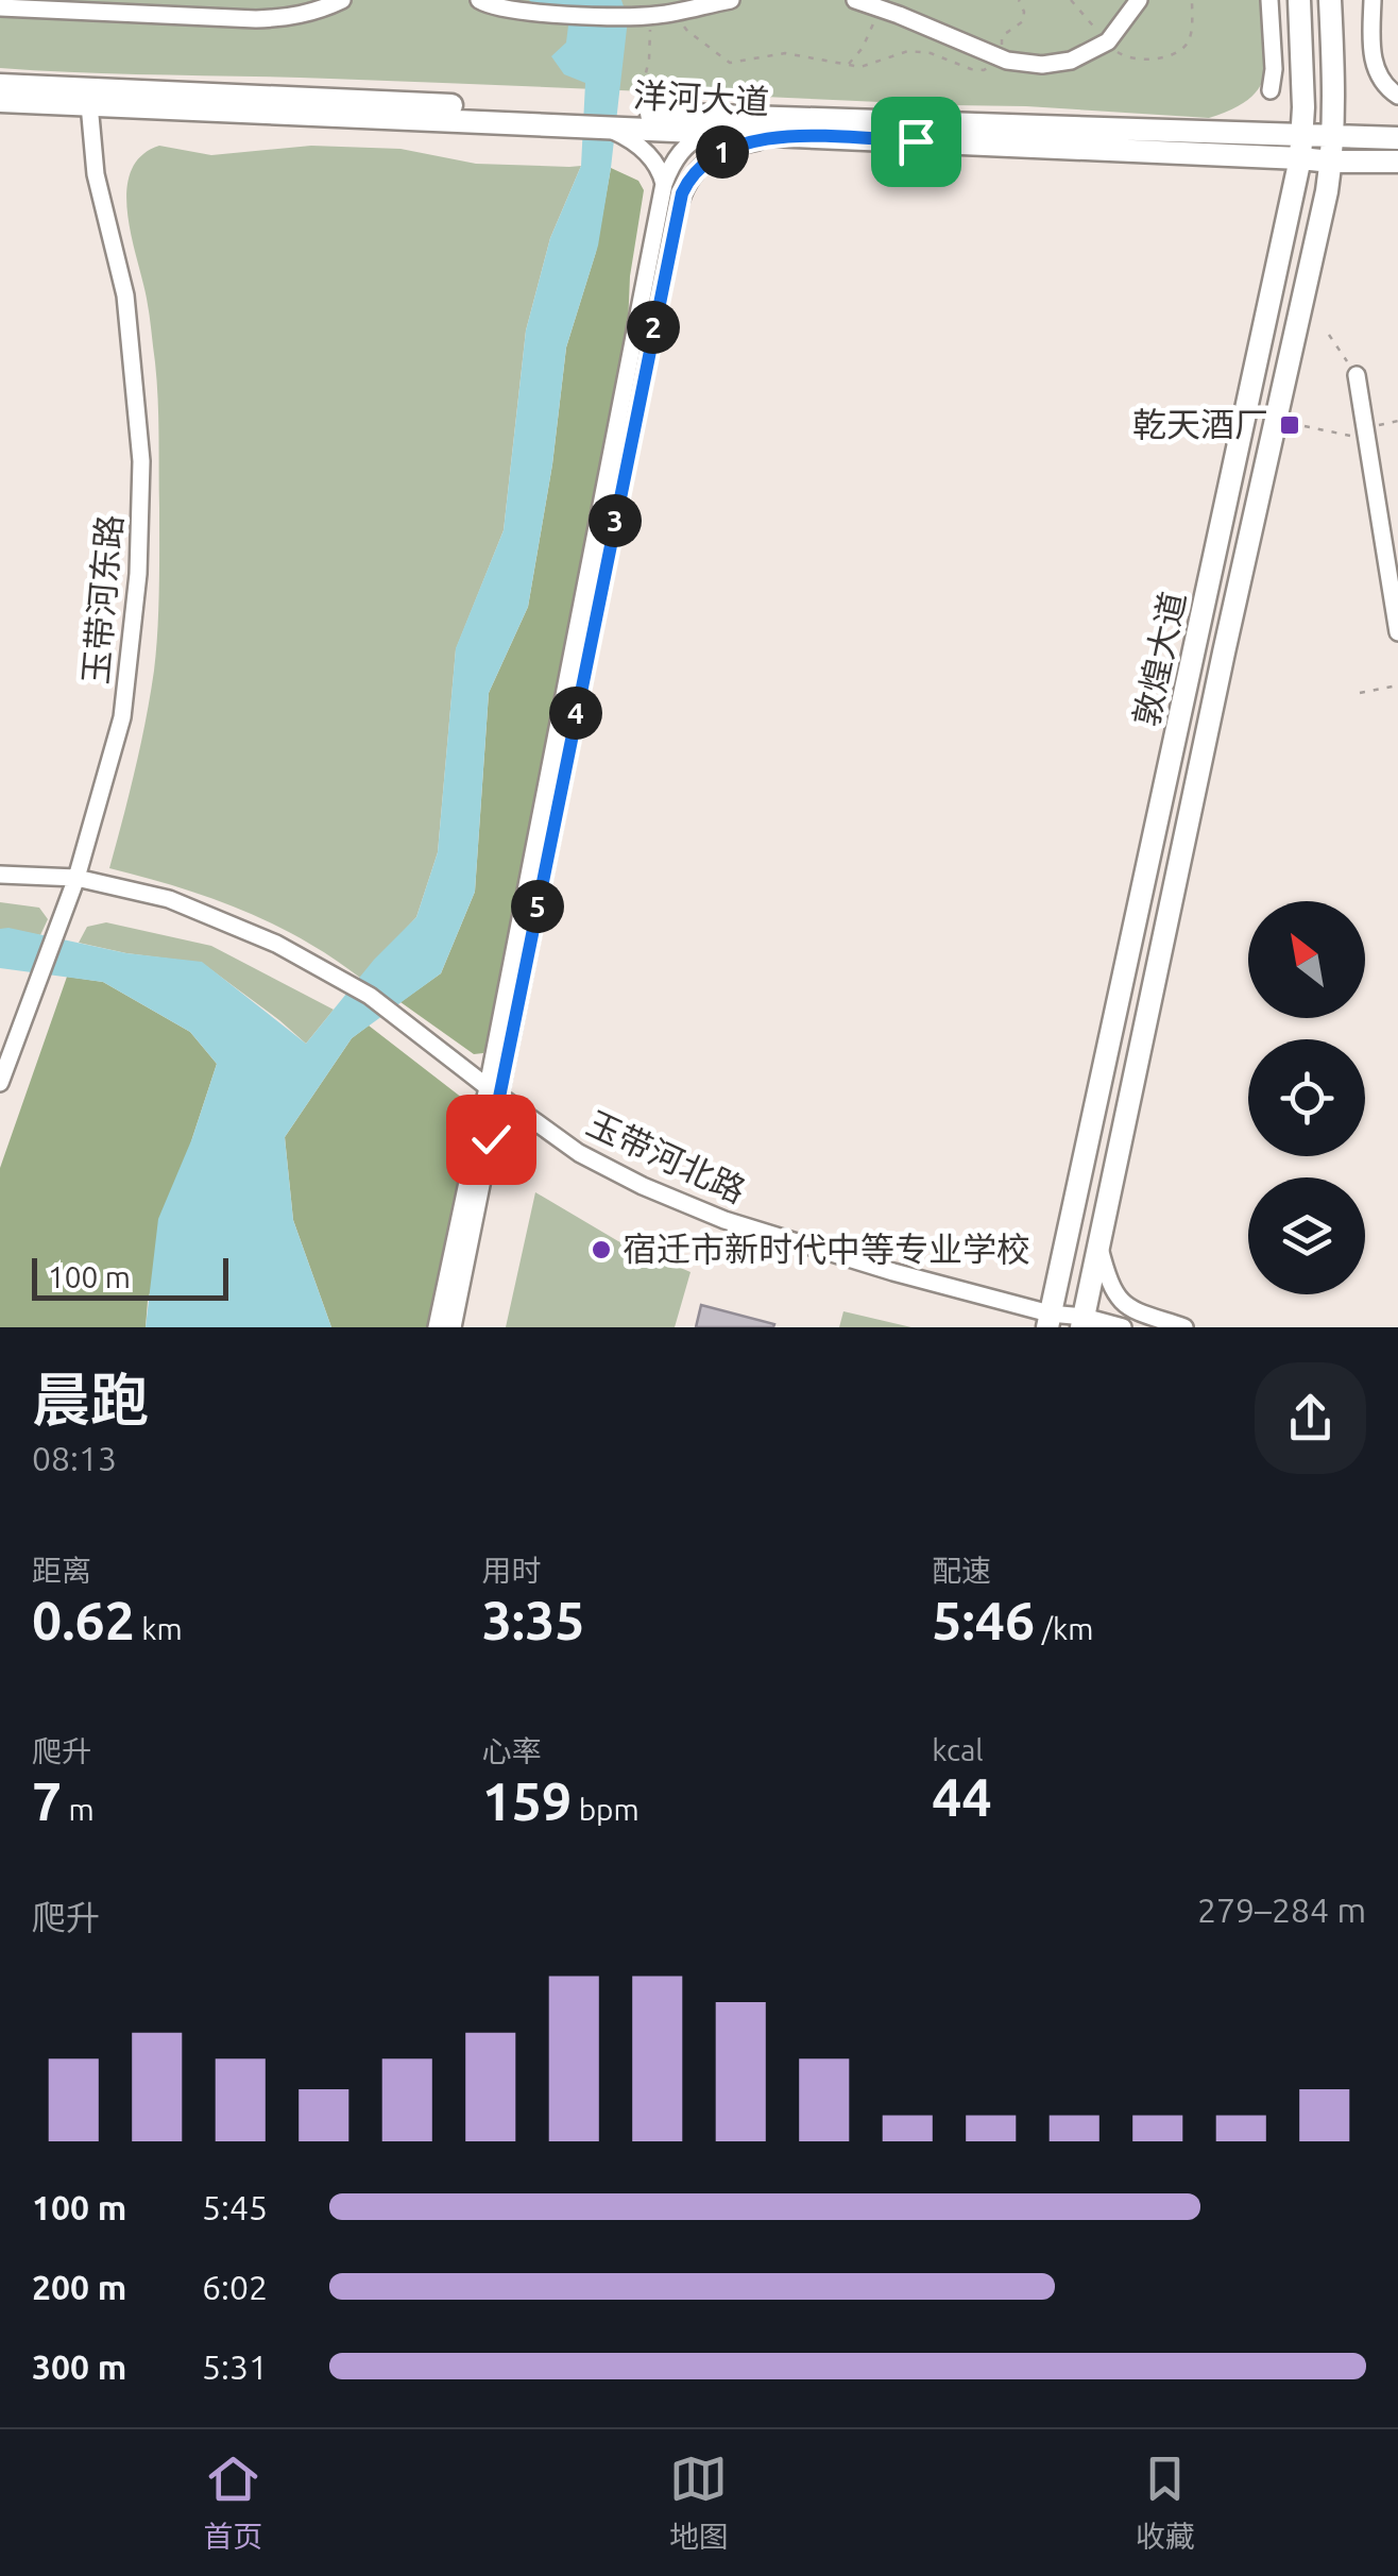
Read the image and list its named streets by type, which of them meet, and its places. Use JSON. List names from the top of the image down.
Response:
{
  "streets": {
    "main road": ["洋河大道", "敦煌大道"],
    "street": ["玉带河东路", "玉带河北路"]
  },
  "crossings": [
    ["洋河大道", "玉带河东路"],
    ["洋河大道", "敦煌大道"],
    ["玉带河东路", "玉带河北路"],
    ["敦煌大道", "玉带河北路"]
  ],
  "places": {
    "transit": ["乾天酒厂"],
    "other": ["宿迁市新时代中等专业学校"]
  },
  "scale_bar": "100 m",
  "north": "top left",
  "page": {
    "pins": [
      "1",
      "2",
      "3",
      "4",
      "5"
    ],
    "scale": "100 m",
    "heading": ["晨跑", "08:13"],
    "stats": [
      ["距离", "0.62 km"],
      ["用时", "3:35"],
      ["配速", "5:46 /km"],
      ["爬升", "7 m"],
      ["心率", "159 bpm"],
      ["kcal", "44"]
    ],
    "chart": ["爬升", "279–284 m"],
    "list": [
      {
        "name": "100 m",
        "note": "5:45"
      },
      {
        "name": "200 m",
        "note": "6:02"
      },
      {
        "name": "300 m",
        "note": "5:31"
      }
    ],
    "tabs": ["首页", "地图", "收藏"]
  }
}
